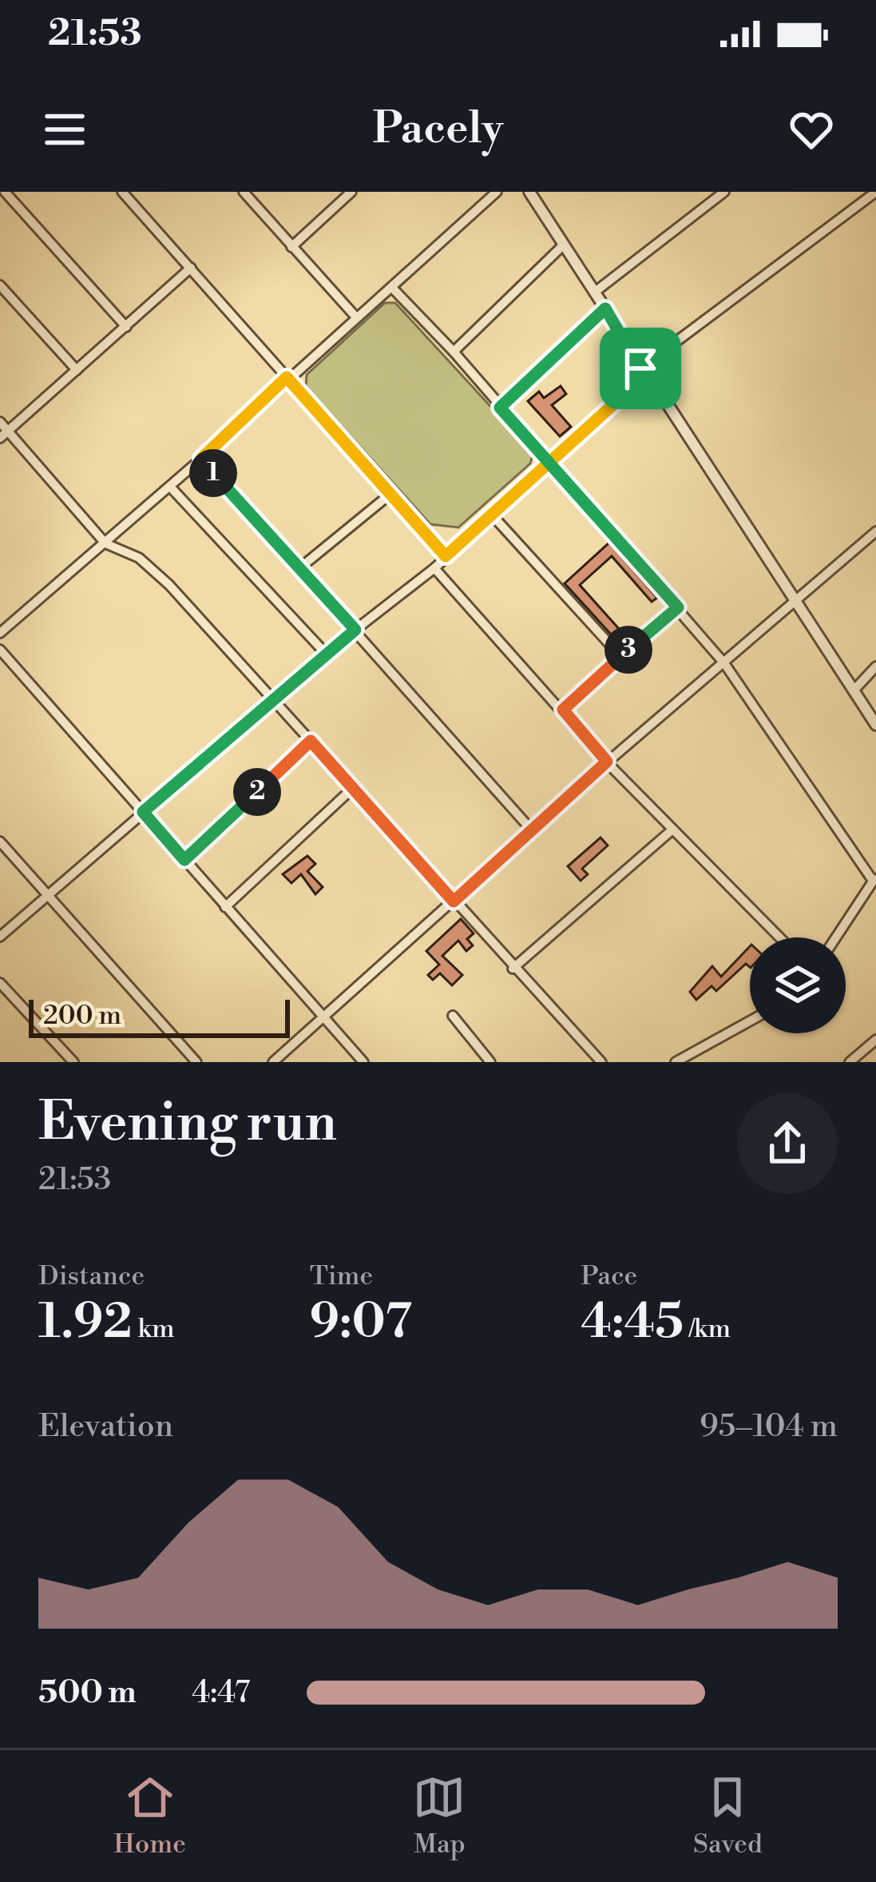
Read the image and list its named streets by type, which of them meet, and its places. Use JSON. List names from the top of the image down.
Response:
{
  "scale_bar": "200 m",
  "page": {
    "status": "21:53",
    "header": "Pacely",
    "pins": ["1", "3", "2"],
    "scale": "200 m",
    "heading": ["Evening run", "21:53"],
    "stats": [
      ["Distance", "1.92 km"],
      ["Time", "9:07"],
      ["Pace", "4:45 /km"]
    ],
    "chart": ["Elevation", "95–104 m"],
    "list": [
      {
        "name": "500 m",
        "note": "4:47"
      }
    ],
    "tabs": ["Home", "Map", "Saved"]
  }
}
